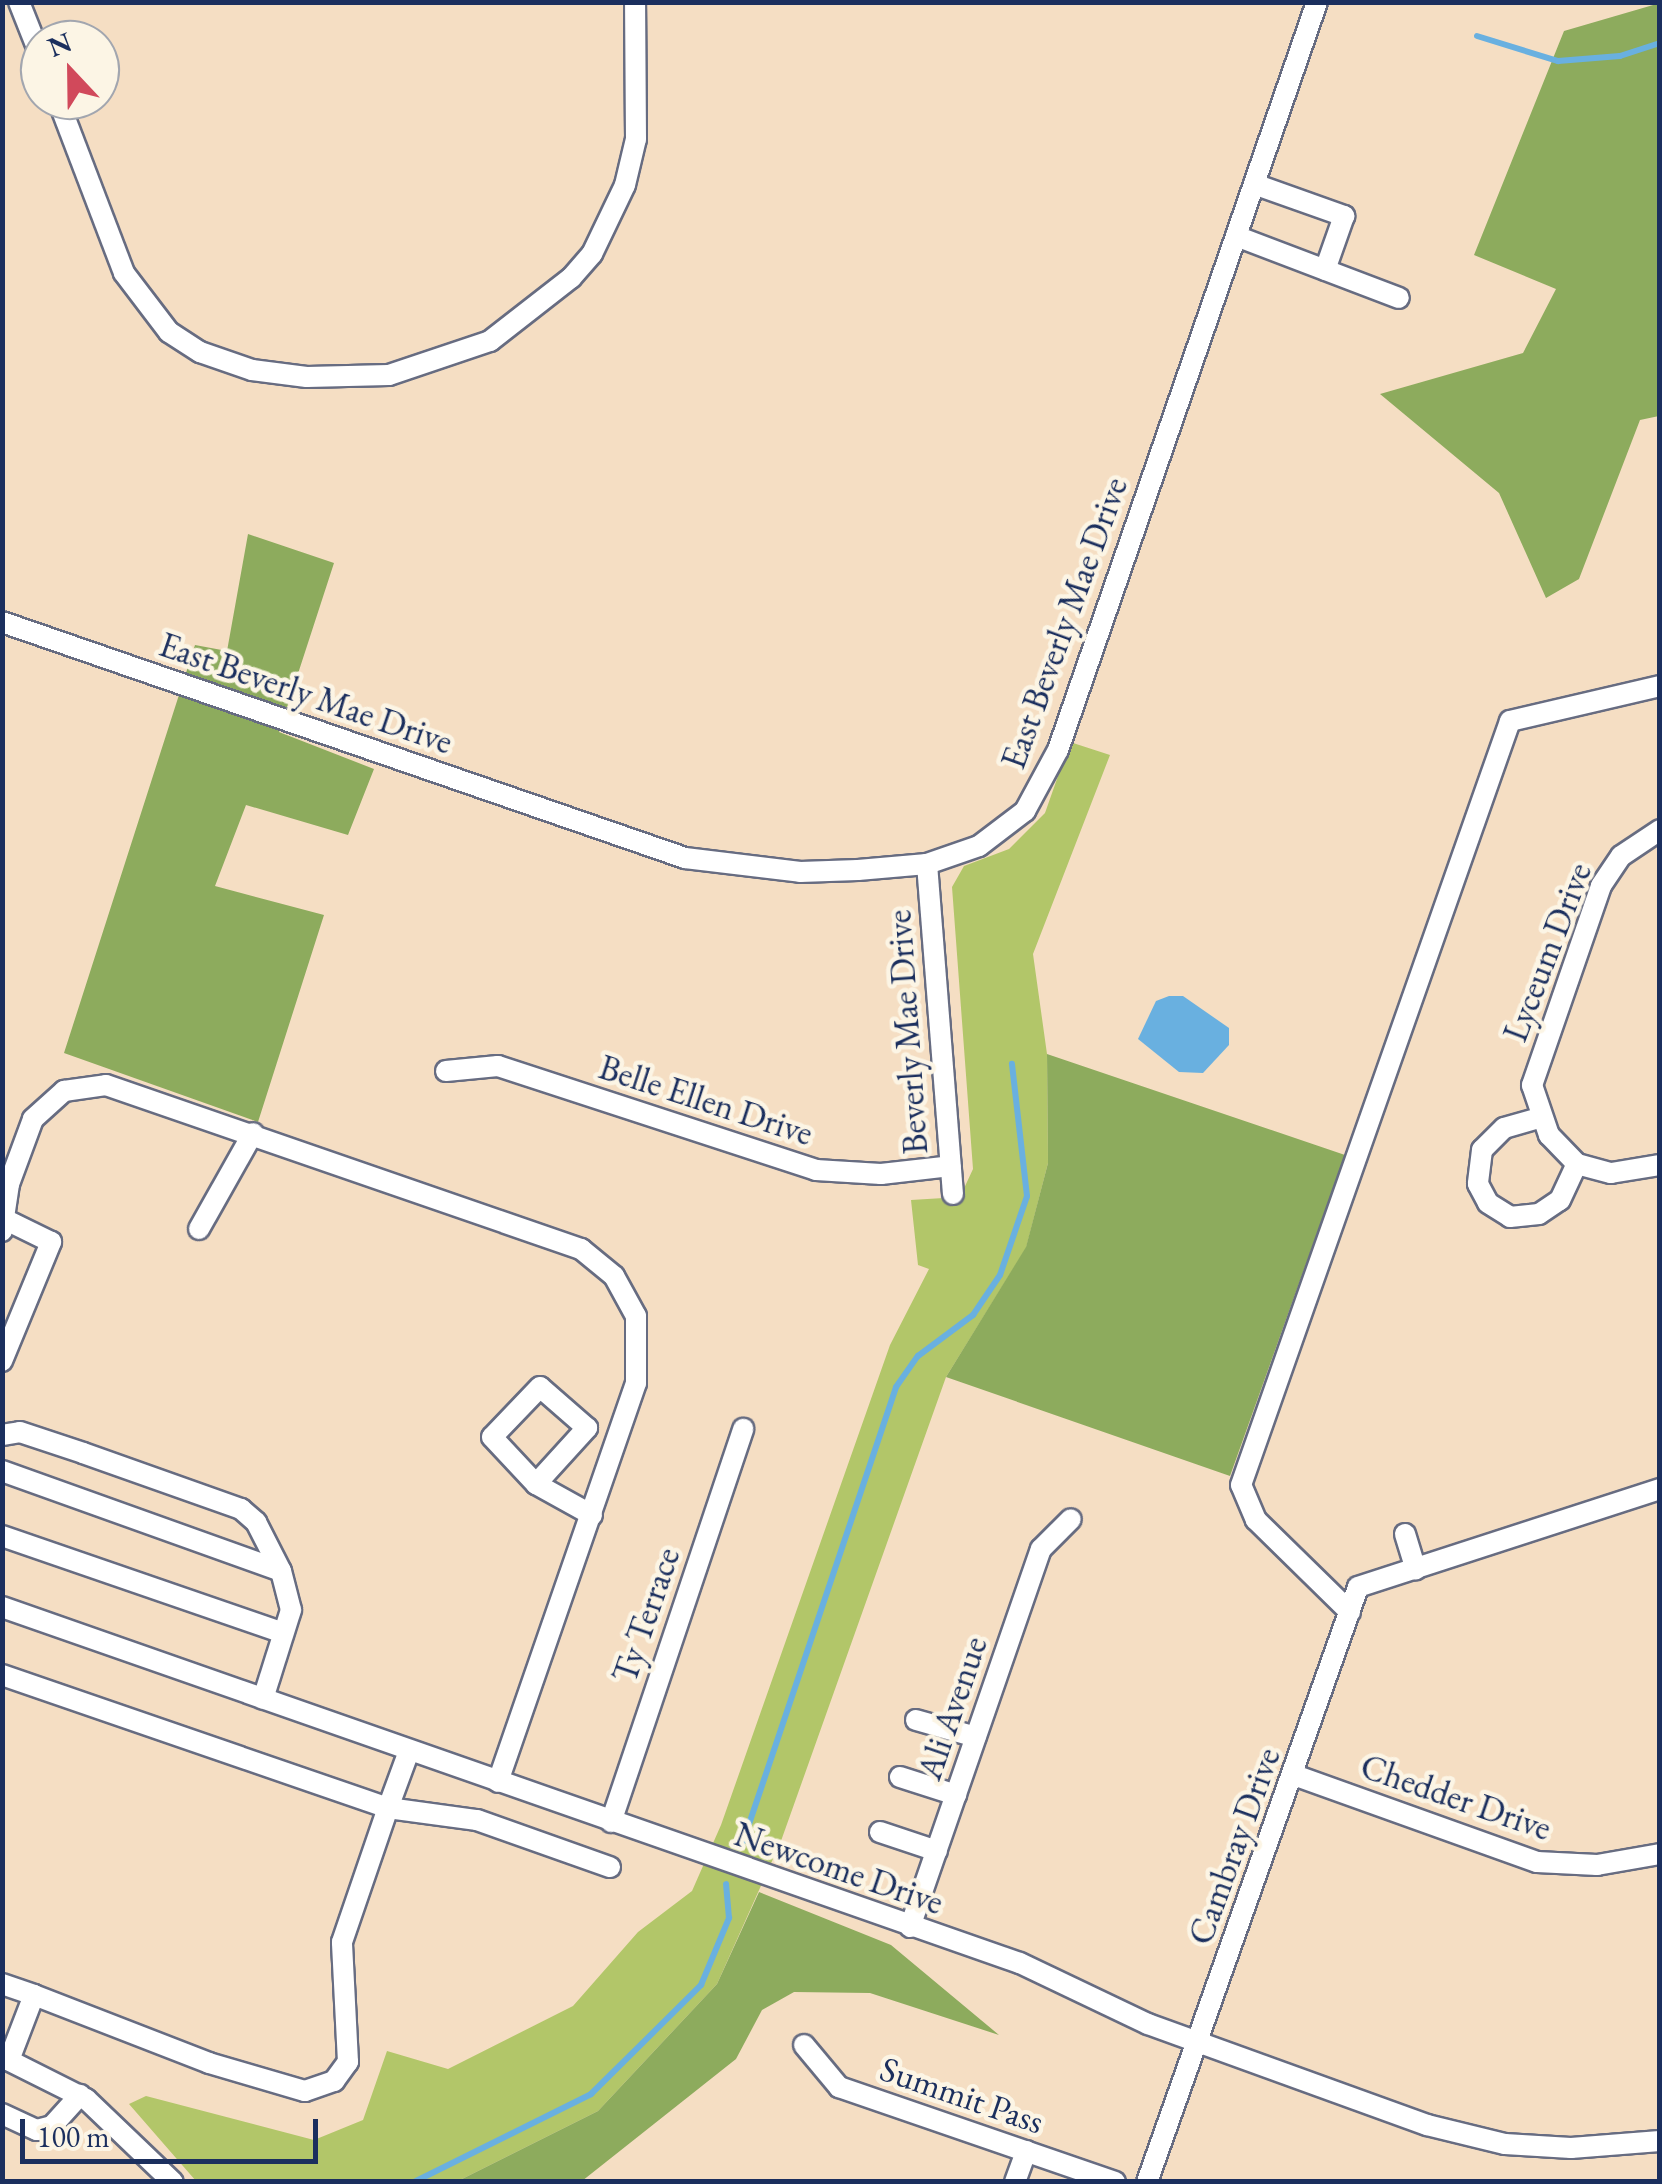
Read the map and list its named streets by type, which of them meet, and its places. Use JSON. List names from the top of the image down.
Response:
{
  "streets": {
    "street": [
      "East Beverly Mae Drive",
      "Lyceum Drive",
      "Beverly Mae Drive",
      "Belle Ellen Drive",
      "Ty Terrace",
      "Ali Avenue",
      "Chedder Drive",
      "Cambray Drive",
      "Newcome Drive",
      "Summit Pass"
    ]
  },
  "crossings": [
    ["East Beverly Mae Drive", "Beverly Mae Drive"],
    ["Beverly Mae Drive", "Belle Ellen Drive"],
    ["Ty Terrace", "Newcome Drive"],
    ["Ali Avenue", "Newcome Drive"],
    ["Chedder Drive", "Cambray Drive"],
    ["Cambray Drive", "Newcome Drive"]
  ],
  "scale_bar": "100 m",
  "north": "top"
}
